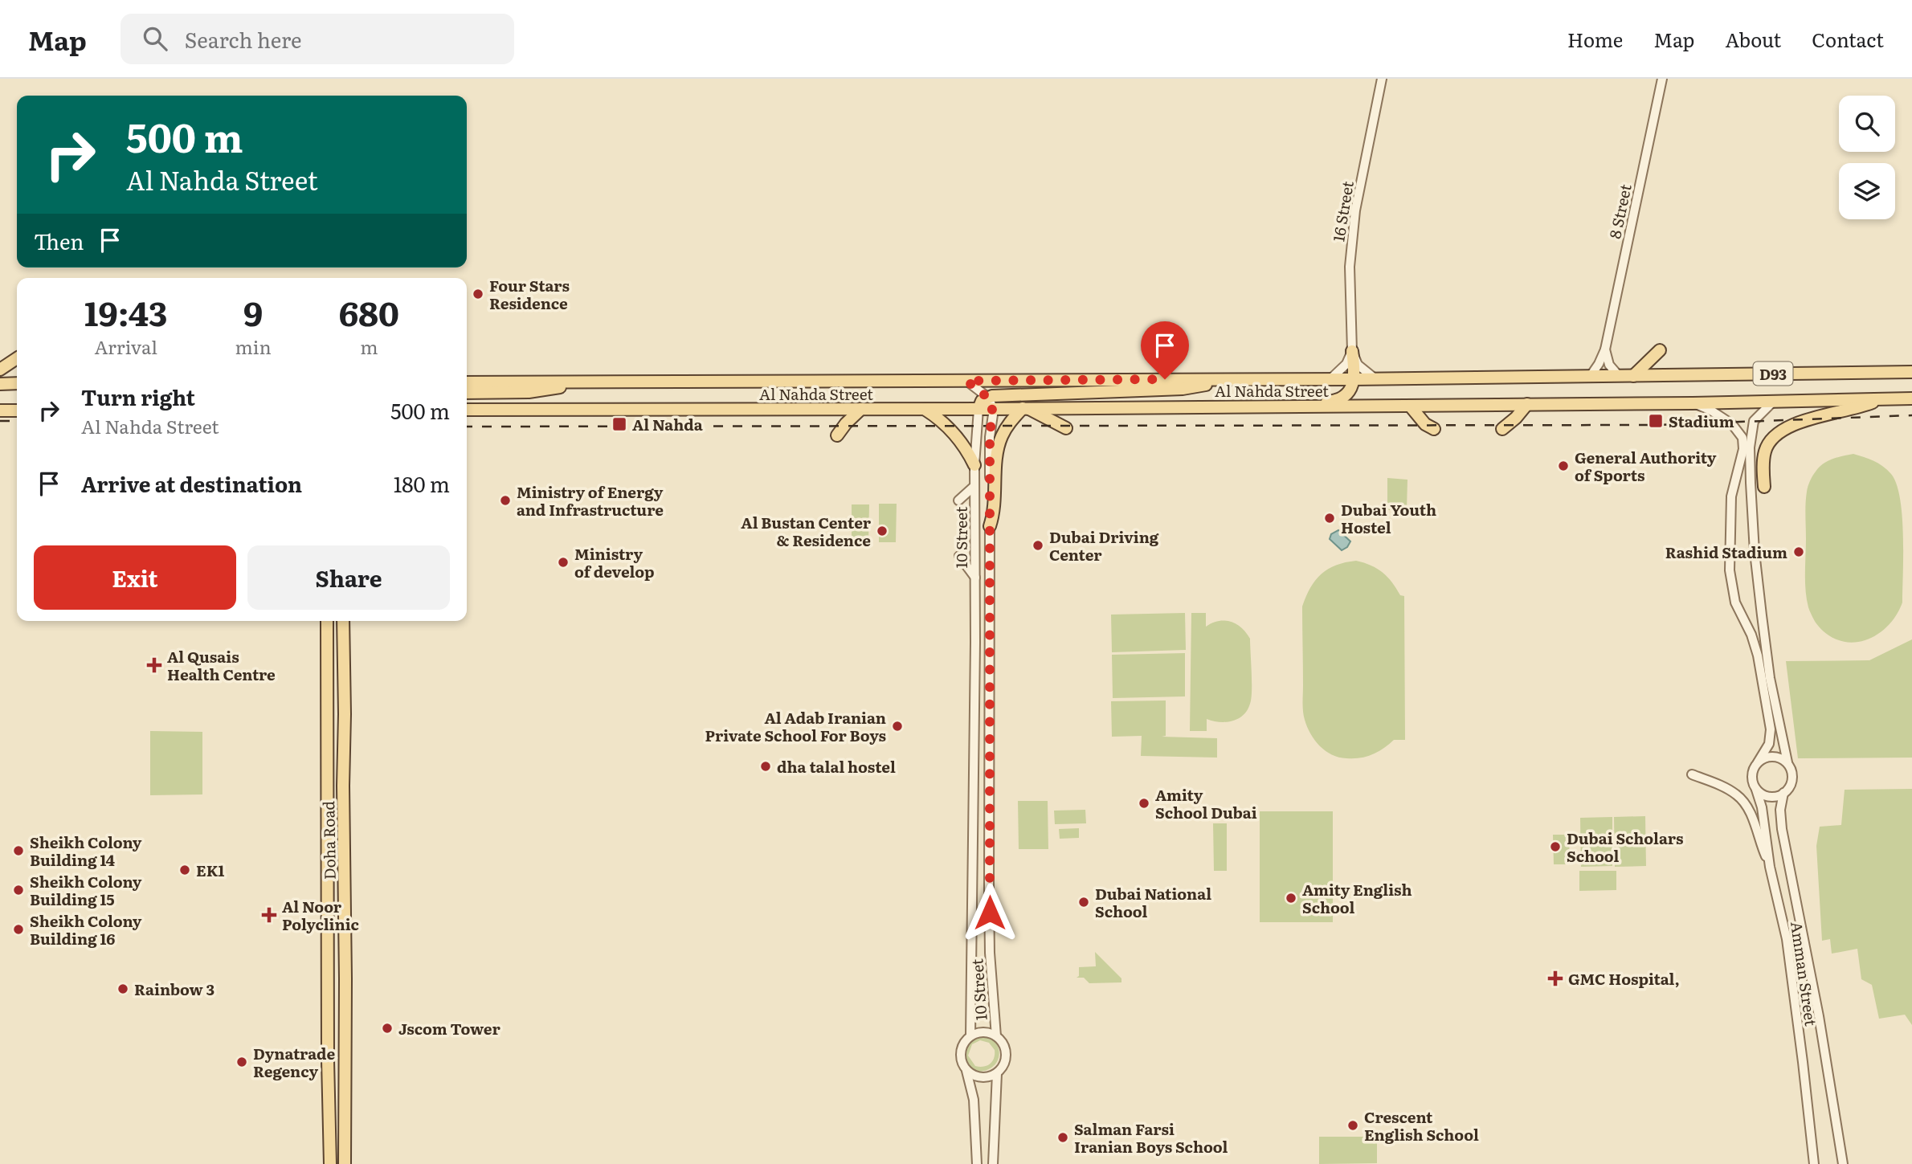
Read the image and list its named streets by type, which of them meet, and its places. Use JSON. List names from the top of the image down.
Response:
{
  "streets": {
    "main road": ["D93", "Al Nahda Street", "Doha Road"],
    "street": [
      "16 Street",
      "8 Street",
      "10 Street",
      "Amman Street"
    ]
  },
  "crossings": [
    ["8 Street", "Al Nahda Street"],
    ["Al Nahda Street", "10 Street"]
  ],
  "places": {
    "other": [
      "Four Stars Residence",
      "General Authority of Sports",
      "Ministry of Energy and Infrastructure",
      "Dubai Youth Hostel",
      "Al Bustan Center & Residence",
      "Dubai Driving Center",
      "Rashid Stadium",
      "Ministry of develop",
      "Al Adab Iranian Private School For Boys",
      "dha talal hostel",
      "Amity School Dubai",
      "Dubai Scholars School",
      "Sheikh Colony Building 14",
      "EK1",
      "Sheikh Colony Building 15",
      "Amity English School",
      "Dubai National School",
      "Sheikh Colony Building 16",
      "Rainbow 3",
      "Jscom Tower",
      "Dynatrade Regency",
      "Crescent English School",
      "Salman Farsi Iranian Boys School"
    ],
    "transit": ["Stadium", "Al Nahda"],
    "health": ["Al Qusais Health Centre", "Al Noor Polyclinic", "GMC Hospital,"]
  },
  "page": {
    "header": "Map",
    "search": "Search here",
    "nav": [
      "Home",
      "Map",
      "About",
      "Contact"
    ],
    "turn": ["500 m", "Al Nahda Street"],
    "then": "Then",
    "eta": [
      "19:43",
      "Arrival",
      "9",
      "min",
      "680",
      "m"
    ],
    "list": [
      {
        "name": "Turn right",
        "note": "Al Nahda Street",
        "value": "500 m"
      },
      {
        "name": "Arrive at destination",
        "value": "180 m"
      }
    ],
    "buttons": ["Exit", "Share"]
  }
}
